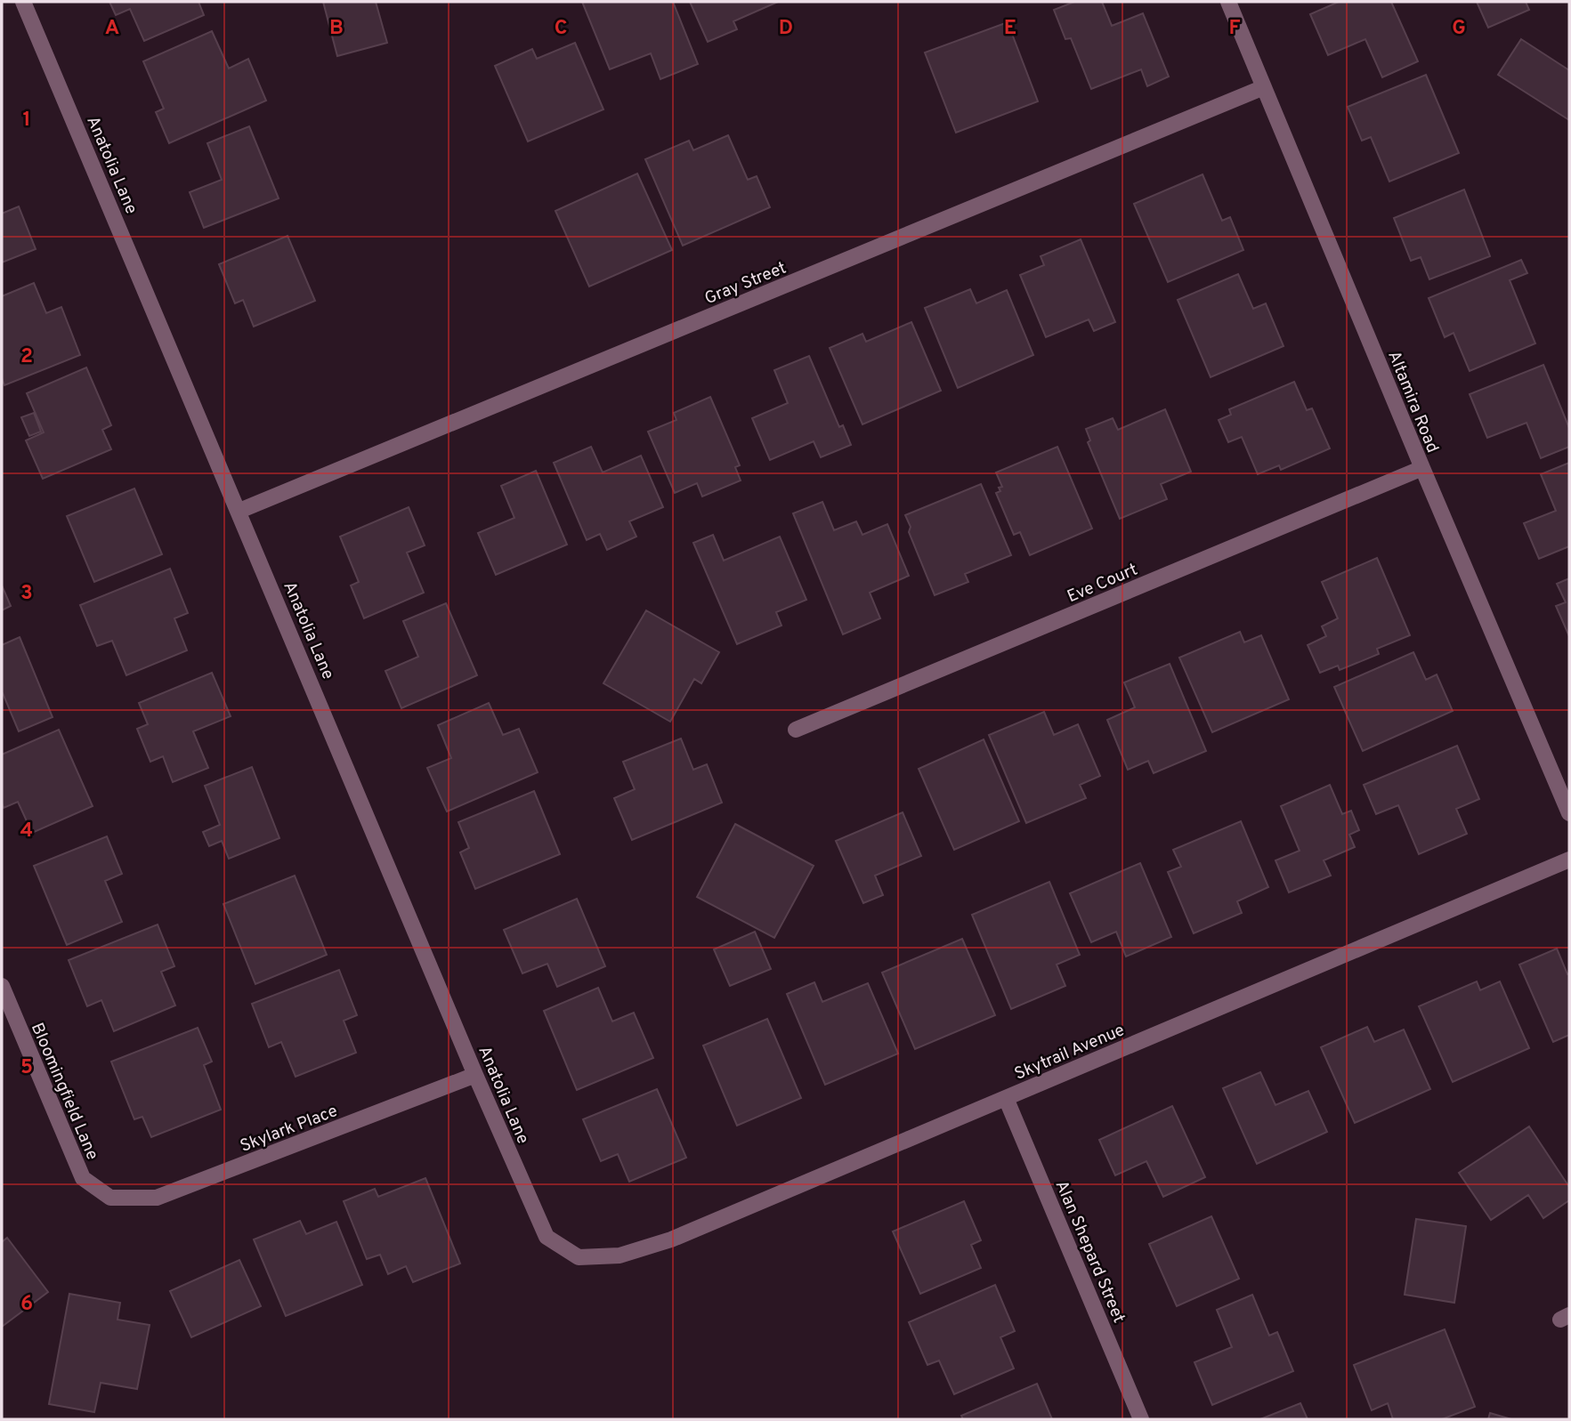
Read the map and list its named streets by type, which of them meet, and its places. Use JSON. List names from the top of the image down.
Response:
{
  "streets": {
    "street": [
      "Anatolia Lane",
      "Gray Street",
      "Altamira Road",
      "Eve Court",
      "Skytrail Avenue",
      "Bloomingfield Lane",
      "Skylark Place",
      "Alan Shepard Street"
    ]
  },
  "crossings": [
    ["Anatolia Lane", "Gray Street"],
    ["Anatolia Lane", "Skytrail Avenue"],
    ["Anatolia Lane", "Skylark Place"],
    ["Gray Street", "Altamira Road"],
    ["Altamira Road", "Eve Court"],
    ["Skytrail Avenue", "Alan Shepard Street"],
    ["Bloomingfield Lane", "Skylark Place"]
  ],
  "grid": {
    "columns": [
      "A",
      "B",
      "C",
      "D",
      "E",
      "F",
      "G"
    ],
    "rows": [
      "1",
      "2",
      "3",
      "4",
      "5",
      "6"
    ]
  }
}
